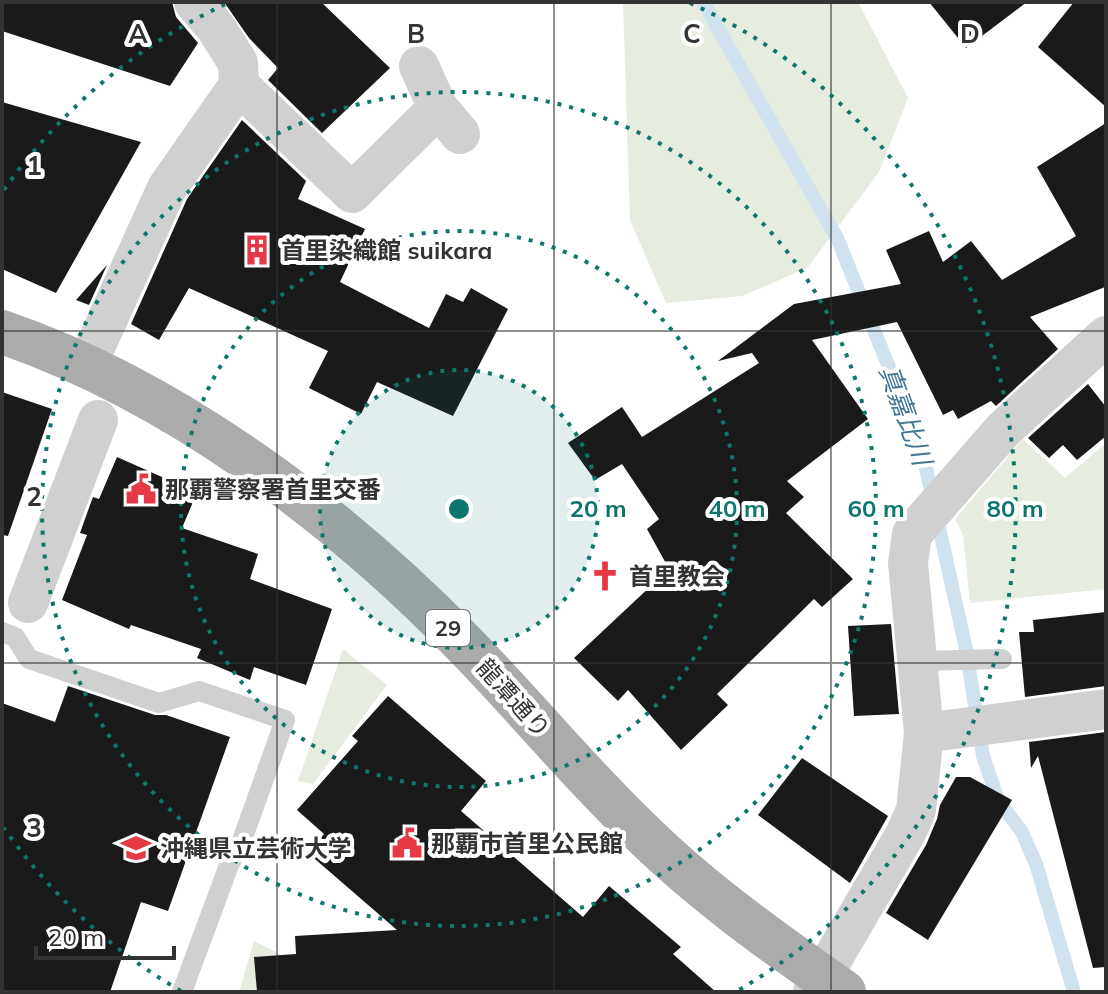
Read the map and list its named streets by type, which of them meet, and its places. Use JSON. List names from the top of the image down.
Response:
{
  "streets": {
    "main road": ["29", "龍潭通り"]
  },
  "water": ["真嘉比川"],
  "places": {
    "building": ["首里染織館 suikara"],
    "public building": ["那覇警察署首里交番", "那覇市首里公民館"],
    "church": ["首里教会"],
    "school or university": ["沖縄県立芸術大学"]
  },
  "scale_bar": "20 m",
  "grid": {
    "columns": [
      "A",
      "B",
      "C",
      "D"
    ],
    "rows": ["1", "2", "3"]
  },
  "rings": [
    "20 m",
    "40 m",
    "60 m",
    "80 m"
  ]
}
